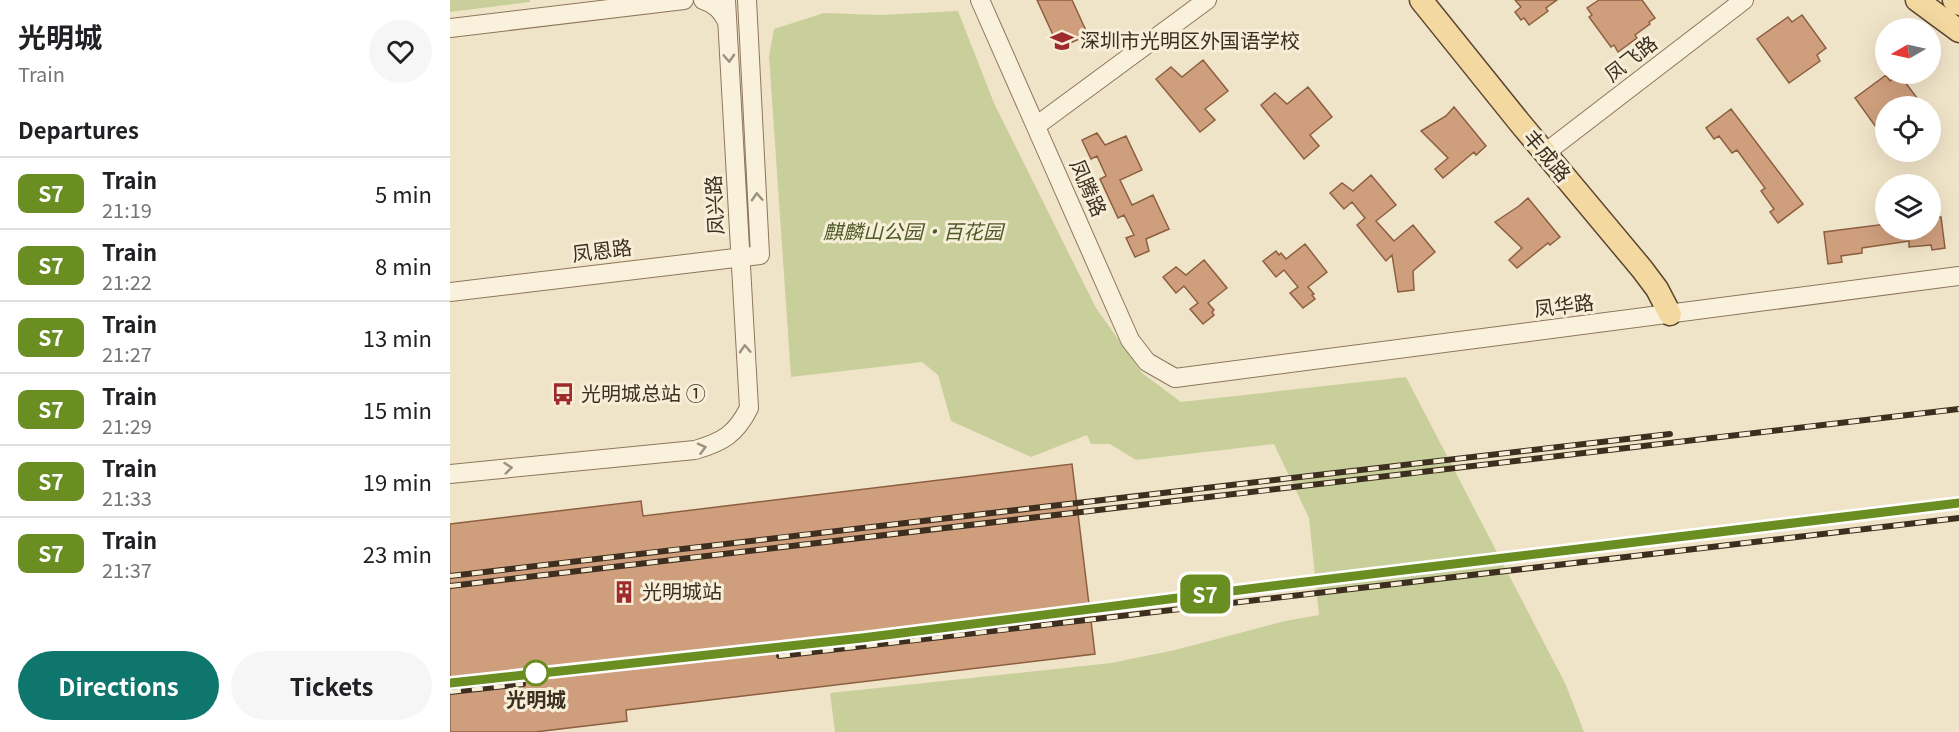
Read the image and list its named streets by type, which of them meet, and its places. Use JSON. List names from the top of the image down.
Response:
{
  "streets": {
    "main road": ["丰成路"],
    "street": [
      "凤飞路",
      "凤腾路",
      "凤兴路",
      "凤恩路",
      "凤华路"
    ]
  },
  "crossings": [
    ["凤飞路", "丰成路"],
    ["丰成路", "凤华路"],
    ["凤腾路", "凤华路"],
    ["凤兴路", "凤恩路"]
  ],
  "one_way": ["凤恩路"],
  "parks": ["麒麟山公园·百花园"],
  "places": {
    "school or university": ["深圳市光明区外国语学校"],
    "bus stop": ["光明城总站 ①"],
    "building": ["光明城站"],
    "other": ["光明城"]
  },
  "north": "left",
  "page": {
    "heading": [
      ["光明城", "Train"],
      "Departures"
    ],
    "on_map": "S7",
    "list": [
      {
        "mark": "S7",
        "name": "Train",
        "note": "21:19",
        "value": "5 min"
      },
      {
        "mark": "S7",
        "name": "Train",
        "note": "21:22",
        "value": "8 min"
      },
      {
        "mark": "S7",
        "name": "Train",
        "note": "21:27",
        "value": "13 min"
      },
      {
        "mark": "S7",
        "name": "Train",
        "note": "21:29",
        "value": "15 min"
      },
      {
        "mark": "S7",
        "name": "Train",
        "note": "21:33",
        "value": "19 min"
      },
      {
        "mark": "S7",
        "name": "Train",
        "note": "21:37",
        "value": "23 min"
      }
    ],
    "buttons": ["Directions", "Tickets"]
  }
}
